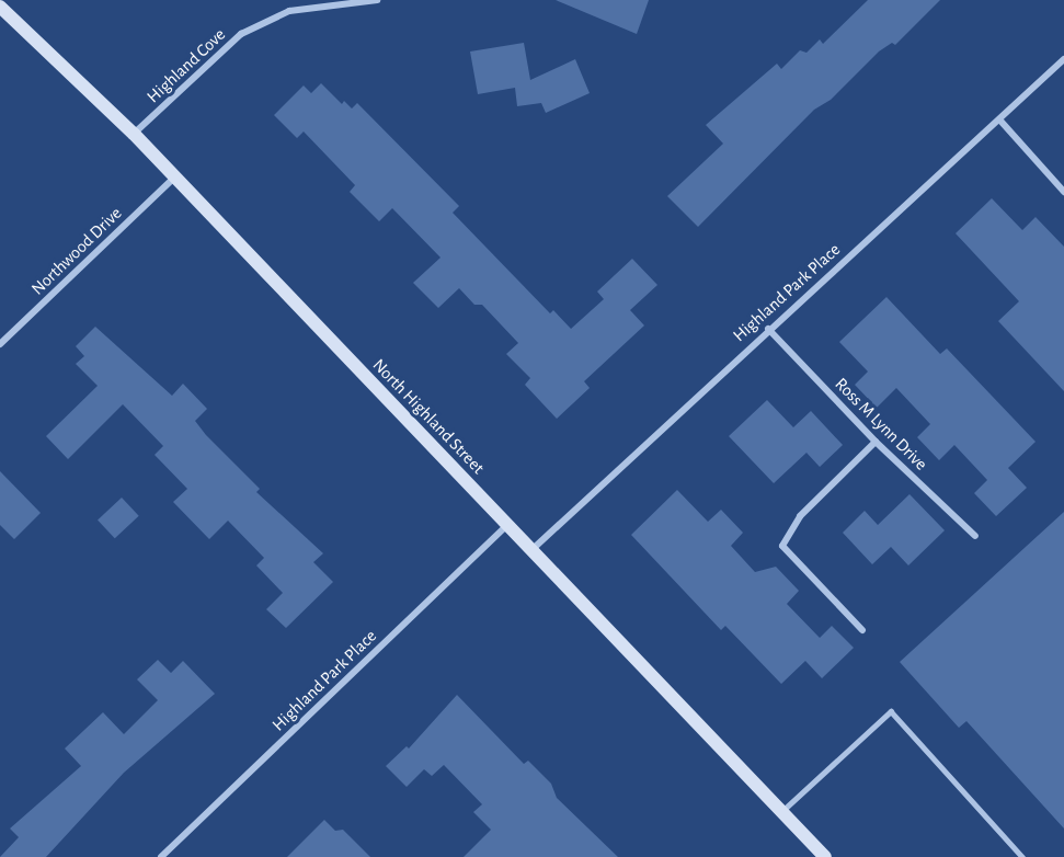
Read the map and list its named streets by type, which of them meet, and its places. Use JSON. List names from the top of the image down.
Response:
{
  "streets": {
    "main road": ["North Highland Street"],
    "street": [
      "Highland Cove",
      "Northwood Drive",
      "Highland Park Place",
      "Ross M Lynn Drive"
    ]
  },
  "crossings": [
    ["Highland Cove", "North Highland Street"],
    ["Northwood Drive", "North Highland Street"],
    ["Highland Park Place", "North Highland Street"],
    ["Highland Park Place", "Ross M Lynn Drive"]
  ]
}
